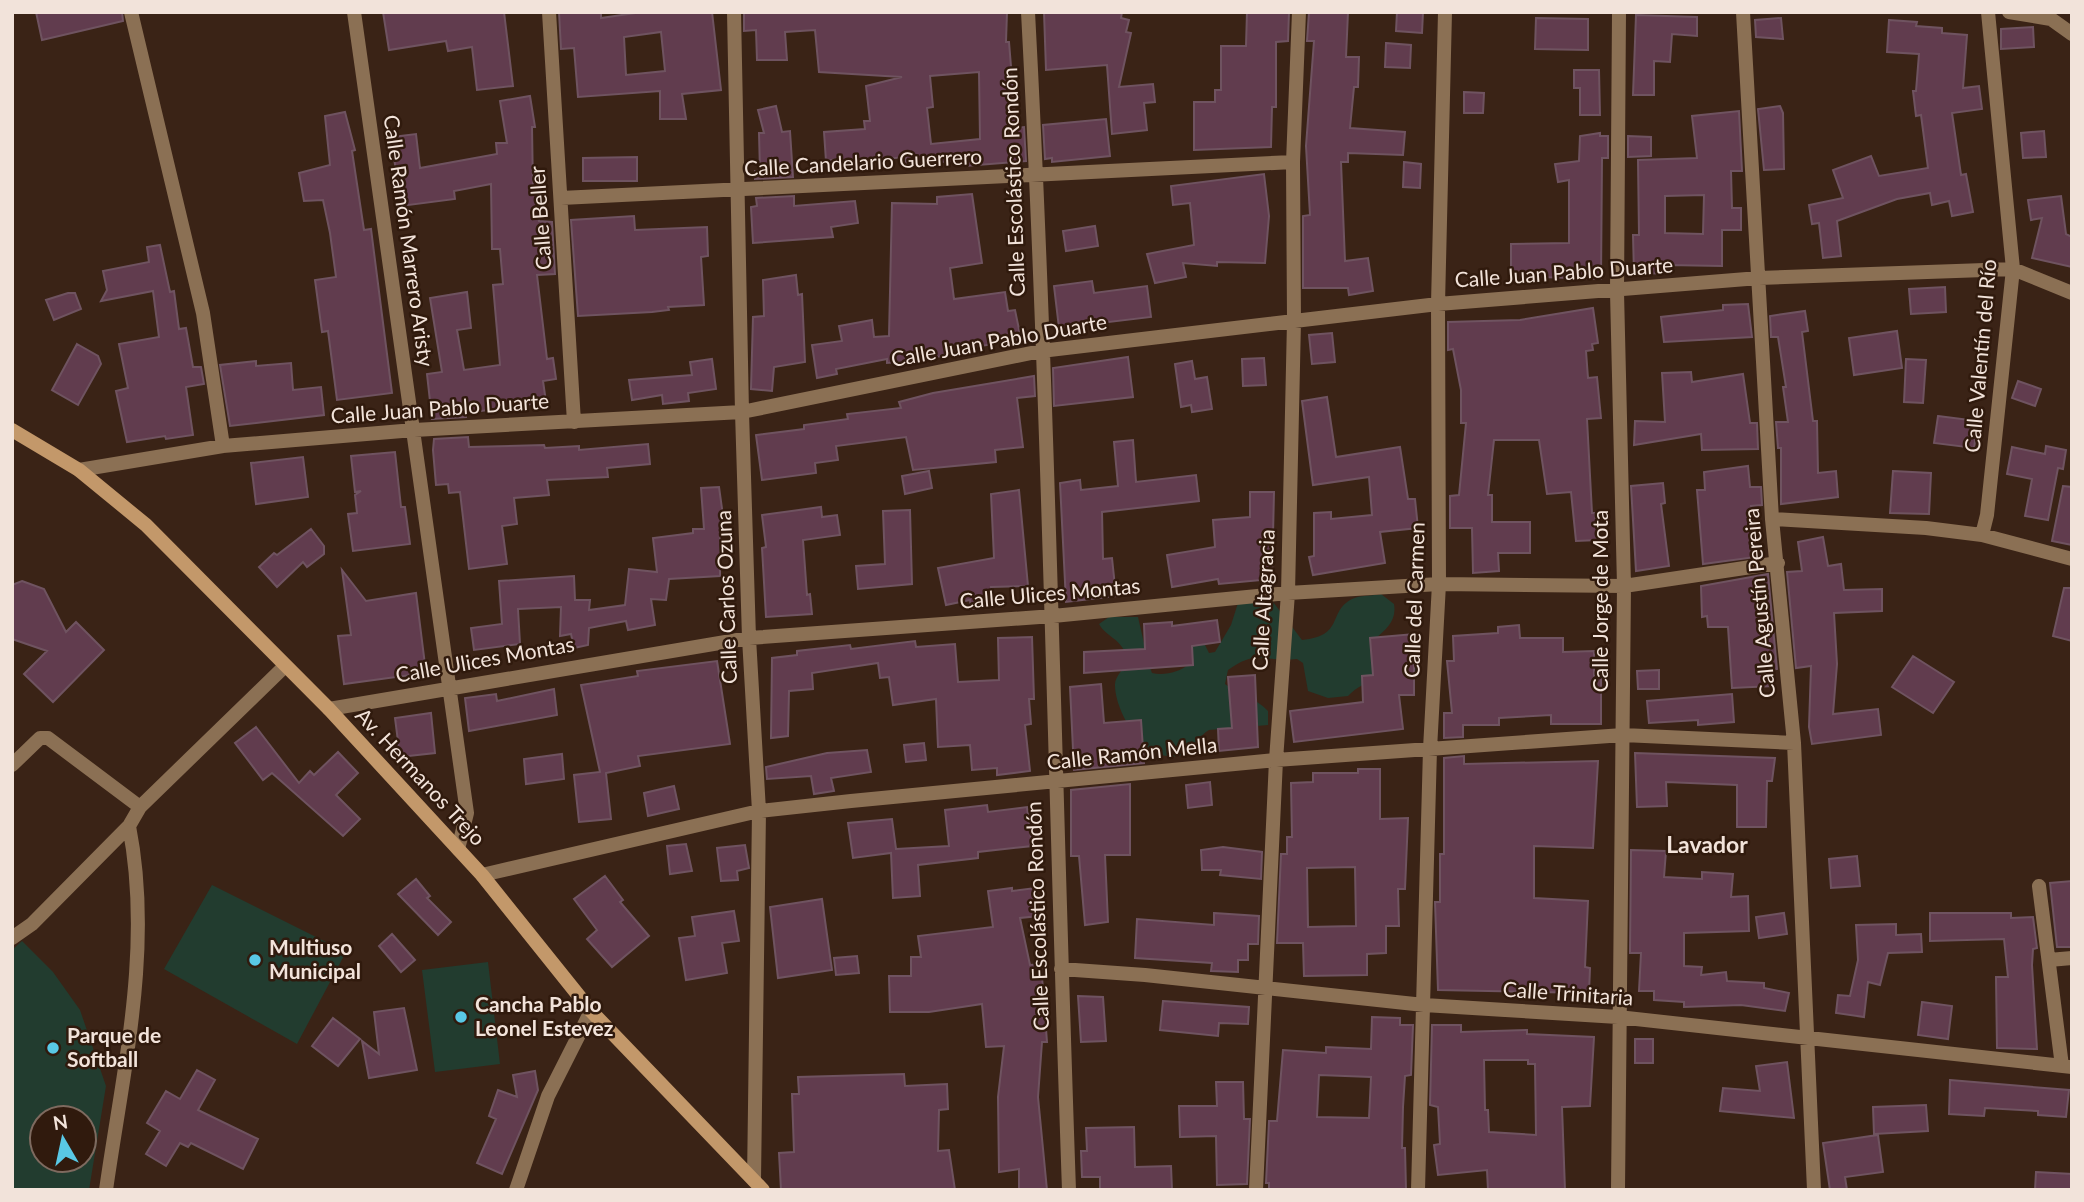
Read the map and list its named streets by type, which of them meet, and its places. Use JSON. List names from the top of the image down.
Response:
{
  "streets": {
    "main road": ["Av. Hermanos Trejo"],
    "street": [
      "Calle Candelario Guerrero",
      "Calle Escolástico Rondón",
      "Calle Beller",
      "Calle Ramón Marrero Aristy",
      "Calle Juan Pablo Duarte",
      "Calle Valentín del Río",
      "Calle Ulices Montas",
      "Calle Carlos Ozuna",
      "Calle Altagracia",
      "Calle del Carmen",
      "Calle Jorge de Mota",
      "Calle Agustín Pereira",
      "Calle Ramón Mella",
      "Calle Trinitaria"
    ]
  },
  "crossings": [
    ["Calle Candelario Guerrero", "Calle Escolástico Rondón"],
    ["Calle Candelario Guerrero", "Calle Beller"],
    ["Calle Candelario Guerrero", "Calle Carlos Ozuna"],
    ["Calle Candelario Guerrero", "Calle Altagracia"],
    ["Calle Escolástico Rondón", "Calle Juan Pablo Duarte"],
    ["Calle Escolástico Rondón", "Calle Ulices Montas"],
    ["Calle Escolástico Rondón", "Calle Ramón Mella"],
    ["Calle Escolástico Rondón", "Calle Trinitaria"],
    ["Calle Beller", "Calle Juan Pablo Duarte"],
    ["Calle Ramón Marrero Aristy", "Calle Juan Pablo Duarte"],
    ["Calle Ramón Marrero Aristy", "Calle Ulices Montas"],
    ["Calle Ramón Marrero Aristy", "Av. Hermanos Trejo"],
    ["Calle Juan Pablo Duarte", "Calle Valentín del Río"],
    ["Calle Juan Pablo Duarte", "Calle Carlos Ozuna"],
    ["Calle Juan Pablo Duarte", "Calle Altagracia"],
    ["Calle Juan Pablo Duarte", "Calle del Carmen"],
    ["Calle Juan Pablo Duarte", "Calle Jorge de Mota"],
    ["Calle Juan Pablo Duarte", "Calle Agustín Pereira"],
    ["Calle Juan Pablo Duarte", "Av. Hermanos Trejo"],
    ["Calle Ulices Montas", "Calle Carlos Ozuna"],
    ["Calle Ulices Montas", "Calle Altagracia"],
    ["Calle Ulices Montas", "Calle del Carmen"],
    ["Calle Ulices Montas", "Calle Jorge de Mota"],
    ["Calle Ulices Montas", "Calle Agustín Pereira"],
    ["Calle Ulices Montas", "Av. Hermanos Trejo"],
    ["Calle Carlos Ozuna", "Calle Ramón Mella"],
    ["Calle Carlos Ozuna", "Av. Hermanos Trejo"],
    ["Calle Altagracia", "Calle Ramón Mella"],
    ["Calle Altagracia", "Calle Trinitaria"],
    ["Calle del Carmen", "Calle Ramón Mella"],
    ["Calle del Carmen", "Calle Trinitaria"],
    ["Calle Jorge de Mota", "Calle Ramón Mella"],
    ["Calle Jorge de Mota", "Calle Trinitaria"],
    ["Calle Agustín Pereira", "Calle Ramón Mella"],
    ["Calle Agustín Pereira", "Calle Trinitaria"],
    ["Calle Ramón Mella", "Av. Hermanos Trejo"]
  ],
  "districts": ["Lavador"],
  "places": ["Multiuso Municipal", "Cancha Pablo Leonel Estevez", "Parque de Softball"],
  "north": "top"
}
